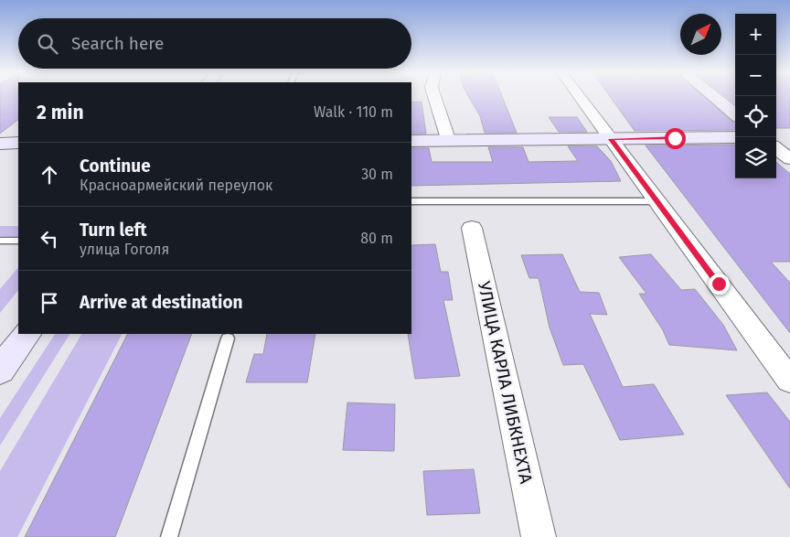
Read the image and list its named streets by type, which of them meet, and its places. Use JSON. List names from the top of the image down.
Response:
{
  "streets": {
    "street": ["УЛИЦА КАРЛА ЛИБКНЕХТА"]
  },
  "north": "top right",
  "page": {
    "map_buttons": ["+", "−"],
    "search": "Search here",
    "heading": ["2 min", "Walk · 110 m"],
    "list": [
      ["Continue", "Красноармейский переулок", "30 m"],
      ["Turn left", "улица Гоголя", "80 m"],
      "Arrive at destination"
    ]
  }
}
